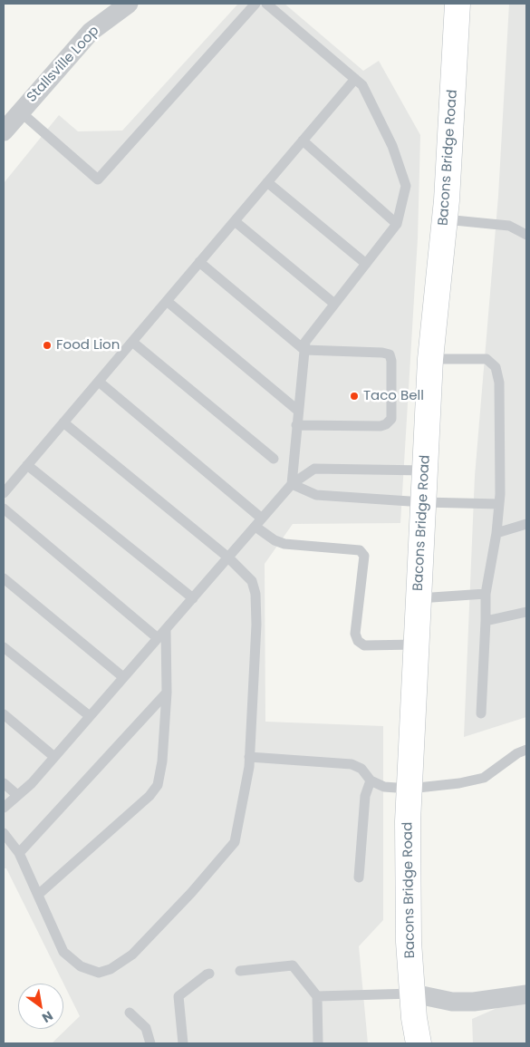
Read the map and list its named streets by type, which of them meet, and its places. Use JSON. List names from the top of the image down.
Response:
{
  "streets": {
    "main road": ["Bacons Bridge Road"],
    "street": ["Stallsville Loop"]
  },
  "places": ["Food Lion", "Taco Bell"],
  "north": "bottom right"
}
